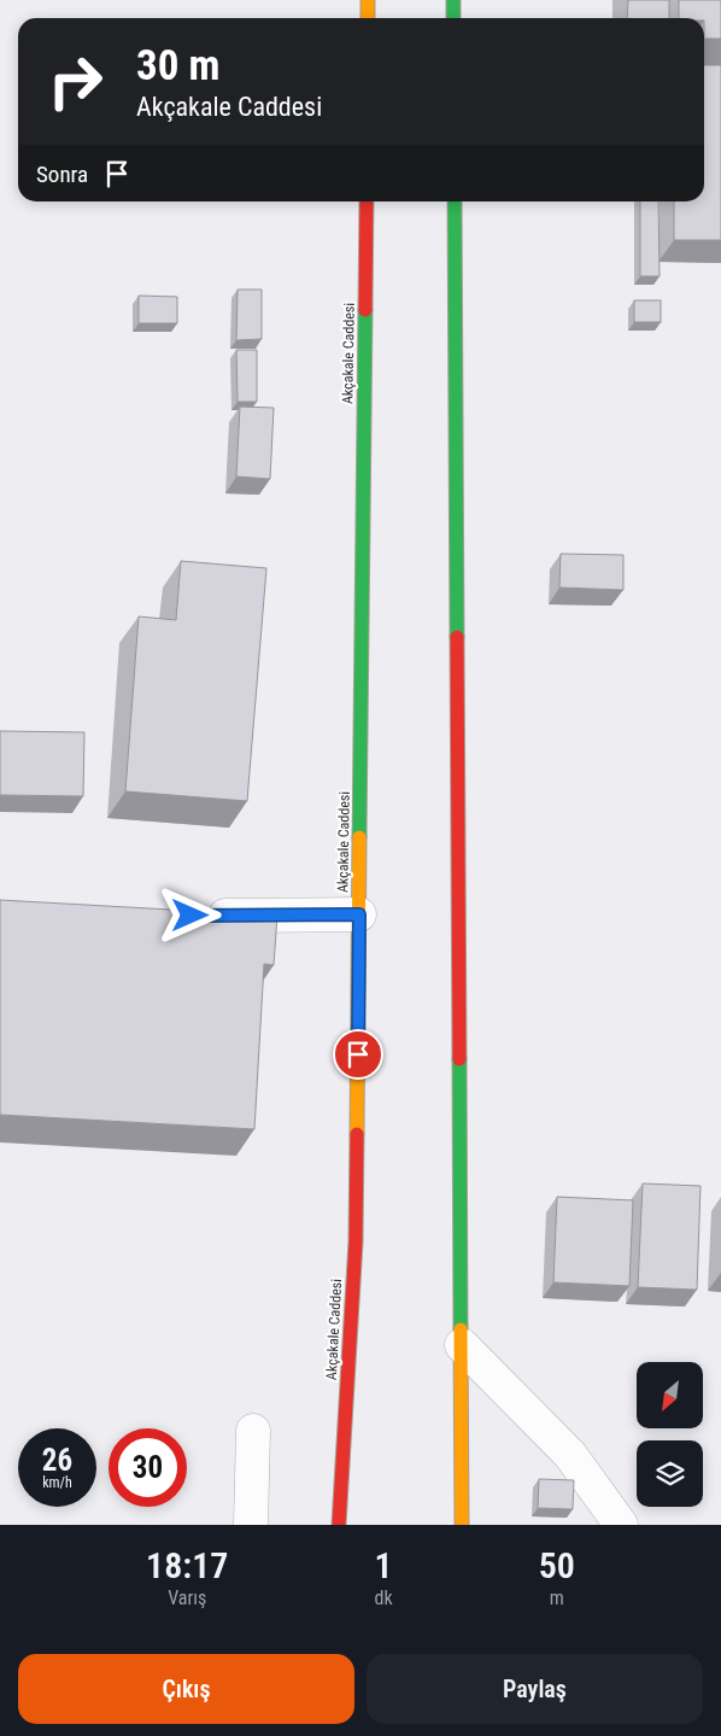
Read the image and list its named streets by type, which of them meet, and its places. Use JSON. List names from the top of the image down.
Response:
{
  "streets": {
    "main road": ["Akçakale Caddesi"]
  },
  "north": "bottom left",
  "page": {
    "turn": ["30 m", "Akçakale Caddesi"],
    "then": "Sonra",
    "speed": "26 km/h",
    "limit": "30",
    "eta": [
      "18:17",
      "Varış",
      "1",
      "dk",
      "50",
      "m"
    ],
    "buttons": ["Çıkış", "Paylaş"]
  }
}
